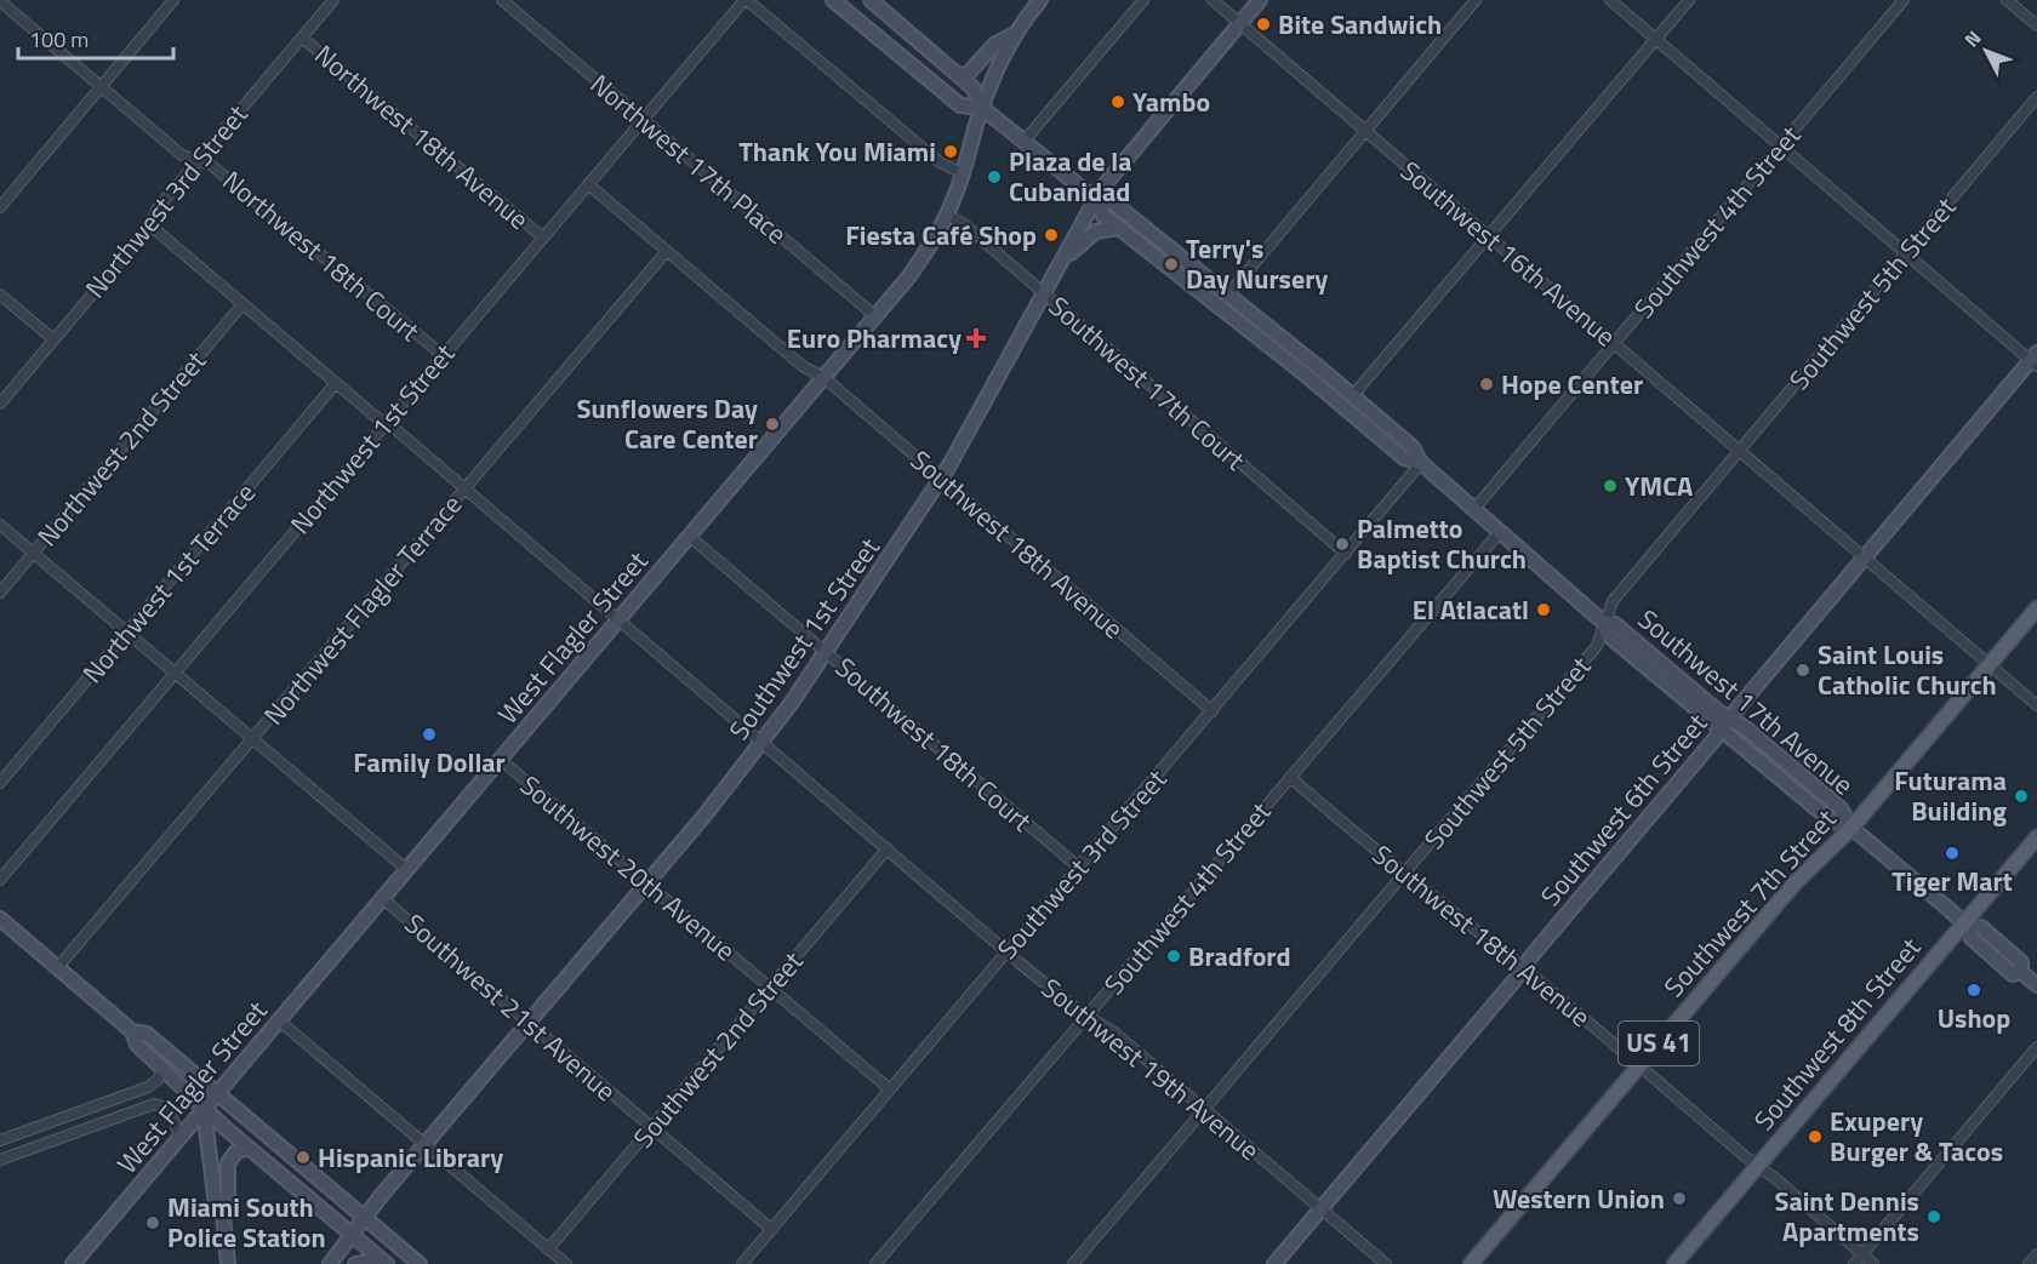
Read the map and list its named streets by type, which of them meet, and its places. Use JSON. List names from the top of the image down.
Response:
{
  "streets": {
    "main road": [
      "West Flagler Street",
      "Southwest 1st Street",
      "Southwest 17th Avenue",
      "Southwest 6th Street",
      "Southwest 7th Street",
      "Southwest 8th Street",
      "US 41"
    ],
    "street": [
      "Northwest 18th Avenue",
      "Northwest 17th Place",
      "Northwest 3rd Street",
      "Southwest 4th Street",
      "Southwest 16th Avenue",
      "Northwest 18th Court",
      "Southwest 5th Street",
      "Southwest 17th Court",
      "Northwest 1st Street",
      "Northwest 2nd Street",
      "Southwest 18th Avenue",
      "Northwest 1st Terrace",
      "Northwest Flagler Terrace",
      "Southwest 18th Court",
      "Southwest 3rd Street",
      "Southwest 20th Avenue",
      "Southwest 21st Avenue",
      "Southwest 2nd Street",
      "Southwest 19th Avenue"
    ]
  },
  "crossings": [
    ["Northwest 18th Avenue", "Northwest 3rd Street"],
    ["Northwest 18th Avenue", "Northwest 1st Street"],
    ["Northwest 17th Place", "Northwest 1st Street"],
    ["Northwest 17th Place", "West Flagler Street"],
    ["Northwest 3rd Street", "Northwest 18th Court"],
    ["Northwest 3rd Street", "Southwest 19th Avenue"],
    ["Southwest 4th Street", "Southwest 16th Avenue"],
    ["Southwest 4th Street", "Southwest 18th Avenue"],
    ["Southwest 4th Street", "Southwest 17th Avenue"],
    ["Southwest 4th Street", "Southwest 19th Avenue"],
    ["Southwest 16th Avenue", "Southwest 5th Street"],
    ["Southwest 16th Avenue", "Southwest 1st Street"],
    ["Southwest 16th Avenue", "Southwest 6th Street"],
    ["Southwest 16th Avenue", "Southwest 7th Street"],
    ["Northwest 18th Court", "Northwest 1st Street"],
    ["Southwest 5th Street", "Southwest 18th Avenue"],
    ["Southwest 5th Street", "Southwest 17th Avenue"],
    ["Southwest 5th Street", "Southwest 19th Avenue"],
    ["Southwest 17th Court", "West Flagler Street"],
    ["Southwest 17th Court", "Southwest 1st Street"],
    ["Southwest 17th Court", "Southwest 3rd Street"],
    ["Northwest 1st Street", "Southwest 19th Avenue"],
    ["Northwest 2nd Street", "Southwest 19th Avenue"],
    ["Southwest 18th Avenue", "West Flagler Street"],
    ["Southwest 18th Avenue", "Southwest 1st Street"],
    ["Southwest 18th Avenue", "Southwest 6th Street"],
    ["Southwest 18th Avenue", "Southwest 3rd Street"],
    ["Southwest 18th Avenue", "Southwest 7th Street"],
    ["Southwest 18th Avenue", "Southwest 8th Street"],
    ["Northwest 1st Terrace", "Southwest 19th Avenue"],
    ["Northwest Flagler Terrace", "Southwest 19th Avenue"],
    ["West Flagler Street", "Southwest 17th Avenue"],
    ["West Flagler Street", "Southwest 18th Court"],
    ["West Flagler Street", "Southwest 20th Avenue"],
    ["West Flagler Street", "Southwest 21st Avenue"],
    ["West Flagler Street", "Southwest 19th Avenue"],
    ["Southwest 1st Street", "Southwest 17th Avenue"],
    ["Southwest 1st Street", "Southwest 18th Court"],
    ["Southwest 1st Street", "Southwest 20th Avenue"],
    ["Southwest 1st Street", "Southwest 21st Avenue"],
    ["Southwest 1st Street", "Southwest 19th Avenue"],
    ["Southwest 17th Avenue", "Southwest 6th Street"],
    ["Southwest 17th Avenue", "Southwest 3rd Street"],
    ["Southwest 17th Avenue", "Southwest 7th Street"],
    ["Southwest 17th Avenue", "Southwest 8th Street"],
    ["Southwest 18th Court", "Southwest 3rd Street"],
    ["Southwest 6th Street", "Southwest 19th Avenue"],
    ["Southwest 3rd Street", "Southwest 20th Avenue"],
    ["Southwest 3rd Street", "Southwest 21st Avenue"],
    ["Southwest 3rd Street", "Southwest 19th Avenue"],
    ["Southwest 20th Avenue", "Southwest 2nd Street"],
    ["Southwest 21st Avenue", "Southwest 2nd Street"],
    ["Southwest 2nd Street", "Southwest 19th Avenue"]
  ],
  "places": {
    "other": [
      "Bite Sandwich",
      "Yambo",
      "Thank You Miami",
      "Plaza de la Cubanidad",
      "Fiesta Café Shop",
      "Terry's Day Nursery",
      "Hope Center",
      "Sunflowers Day Care Center",
      "YMCA",
      "Palmetto Baptist Church",
      "El Atlacatl",
      "Saint Louis Catholic Church",
      "Family Dollar",
      "Futurama Building",
      "Tiger Mart",
      "Bradford",
      "Ushop",
      "Exupery Burger & Tacos",
      "Hispanic Library",
      "Western Union",
      "Saint Dennis Apartments",
      "Miami South Police Station"
    ],
    "health": ["Euro Pharmacy"]
  },
  "scale_bar": "100 m",
  "north": "top left"
}
